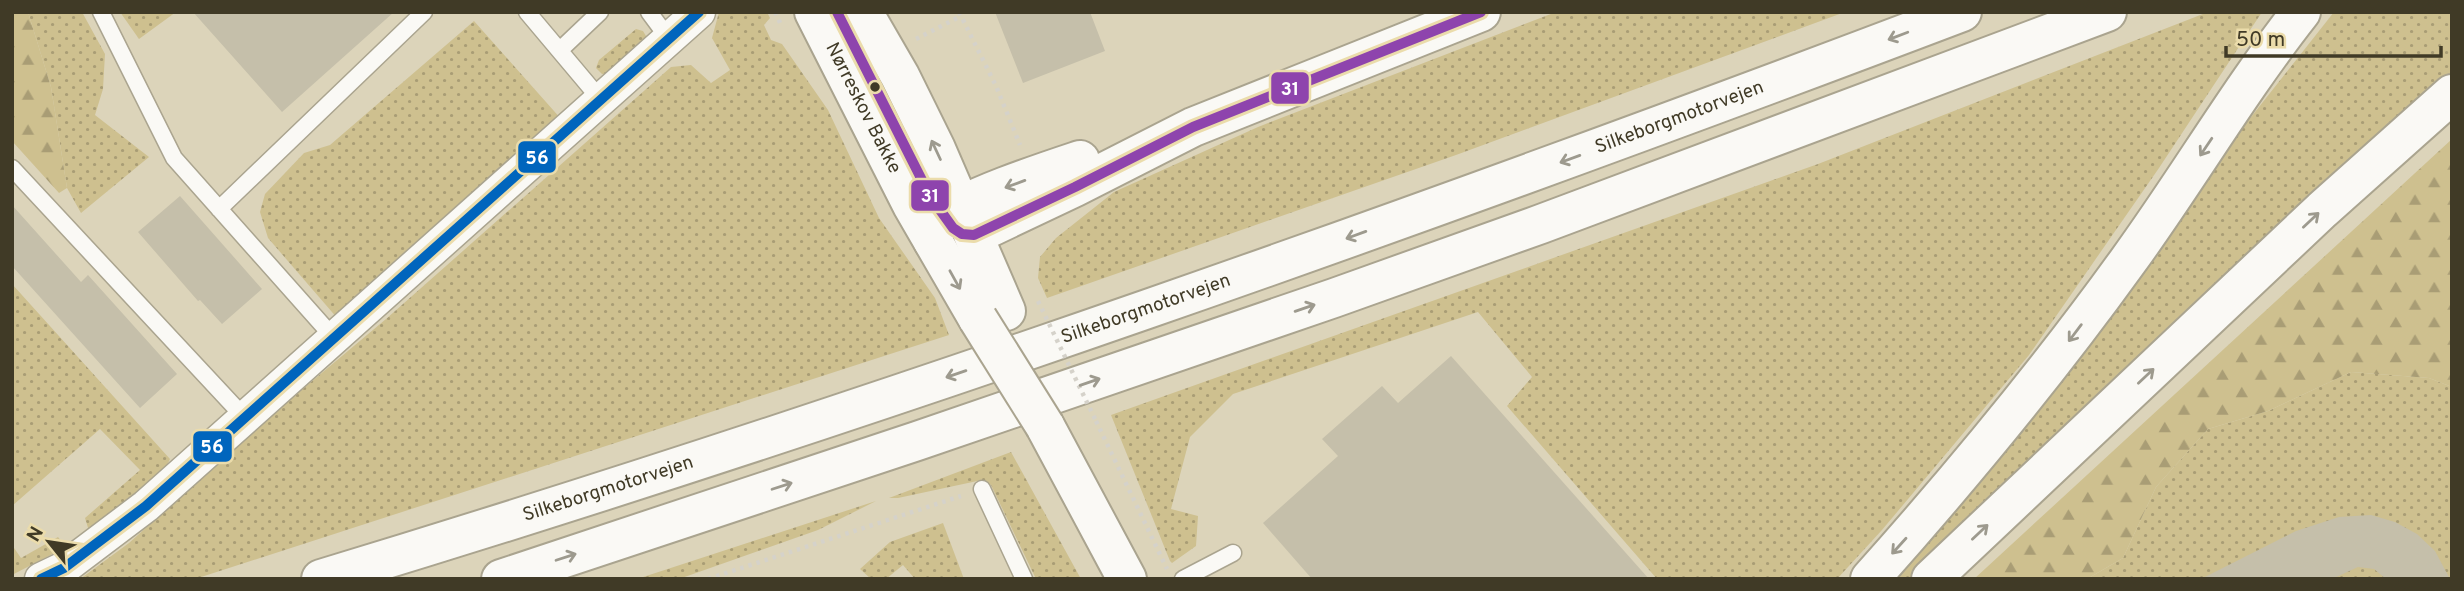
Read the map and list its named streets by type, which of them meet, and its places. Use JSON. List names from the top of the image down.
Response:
{
  "streets": {
    "main road": ["Nørreskov Bakke", "Silkeborgmotorvejen"]
  },
  "lines": ["transit line 31", "transit line 56"],
  "scale_bar": "50 m",
  "north": "top left"
}
